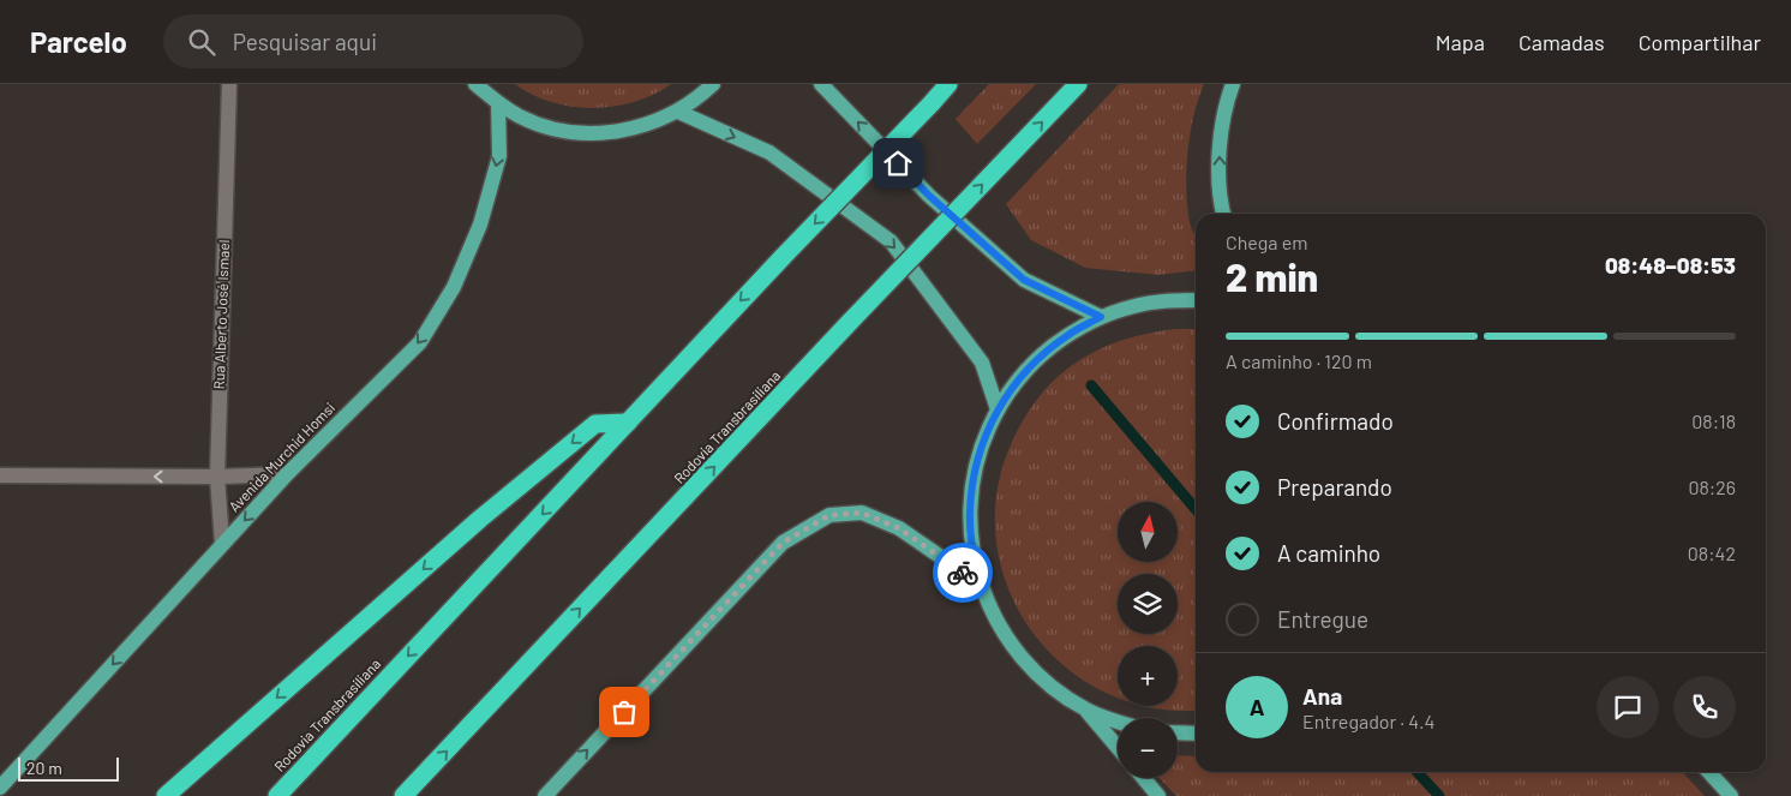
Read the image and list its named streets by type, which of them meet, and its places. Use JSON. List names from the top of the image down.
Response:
{
  "streets": {
    "highway": ["Rodovia Transbrasiliana"],
    "main road": ["Avenida Murchid Homsi"],
    "street": ["Rua Alberto José Ismael"]
  },
  "crossings": [
    ["Rua Alberto José Ismael", "Avenida Murchid Homsi"]
  ],
  "one_way": ["Avenida Murchid Homsi"],
  "scale_bar": "20 m",
  "north": "top",
  "page": {
    "header": "Parcelo",
    "search": "Pesquisar aqui",
    "nav": ["Mapa", "Camadas", "Compartilhar"],
    "heading": ["2 min", "Chega em", "08:48–08:53"],
    "panel": ["Ana", "Entregador · 4.4"],
    "bar": "A caminho · 120 m",
    "list": [
      ["Confirmado", "08:18"],
      ["Preparando", "08:26"],
      ["A caminho", "08:42"],
      "Entregue"
    ],
    "map_buttons": ["+", "−"],
    "round": "A",
    "scale": "20 m"
  }
}
